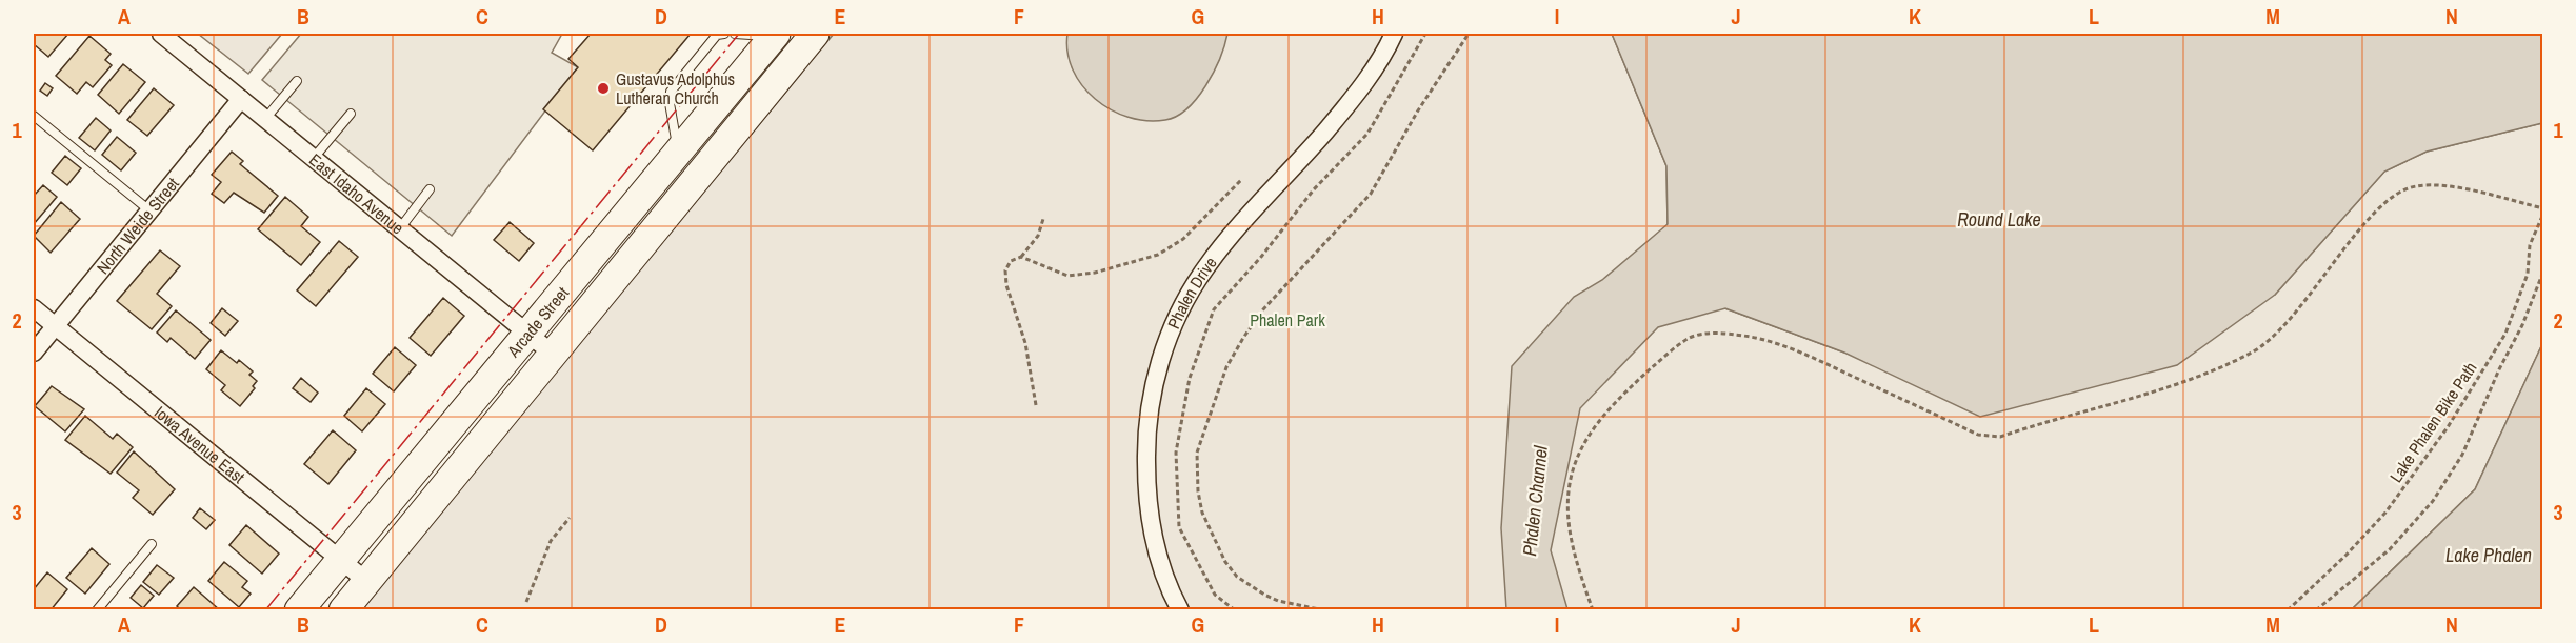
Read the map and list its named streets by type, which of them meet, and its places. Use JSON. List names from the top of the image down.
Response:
{
  "streets": {
    "main road": ["Arcade Street"],
    "street": [
      "East Idaho Avenue",
      "North Weide Street",
      "Phalen Drive",
      "Iowa Avenue East"
    ],
    "path": ["Lake Phalen Bike Path"]
  },
  "crossings": [
    ["East Idaho Avenue", "North Weide Street"],
    ["East Idaho Avenue", "Arcade Street"],
    ["North Weide Street", "Iowa Avenue East"],
    ["Arcade Street", "Iowa Avenue East"]
  ],
  "water": ["Round Lake", "Phalen Channel", "Lake Phalen"],
  "parks": ["Phalen Park"],
  "places": ["Gustavus Adolphus Lutheran Church"],
  "grid": {
    "columns": [
      "A",
      "B",
      "C",
      "D",
      "E",
      "F",
      "G",
      "H",
      "I",
      "J",
      "K",
      "L",
      "M",
      "N"
    ],
    "rows": ["1", "2", "3"]
  }
}
